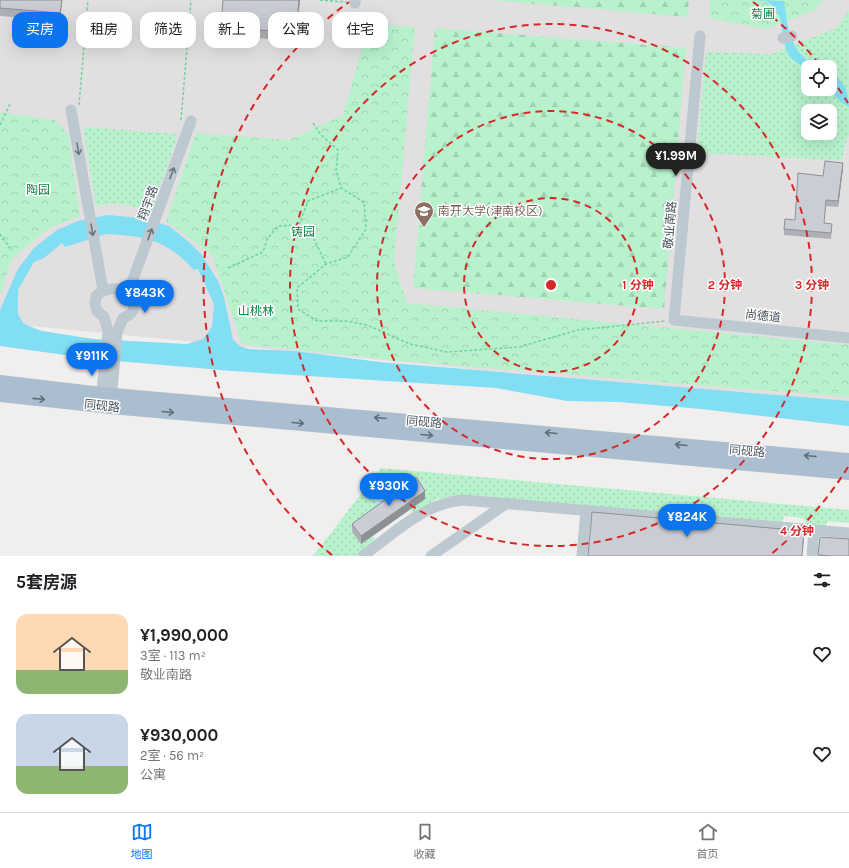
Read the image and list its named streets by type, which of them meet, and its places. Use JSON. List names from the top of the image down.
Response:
{
  "streets": {
    "main road": ["同砚路"],
    "street": ["翔宇路", "敬业南路", "尚德道"]
  },
  "crossings": [
    ["敬业南路", "尚德道"]
  ],
  "one_way": ["翔宇路"],
  "parks": [
    "菊圃",
    "陶园",
    "铸园",
    "山桃林"
  ],
  "places": {
    "school or university": ["南开大学(津南校区)"]
  },
  "page": {
    "chip": [
      "买房",
      "租房",
      "筛选",
      "新上",
      "公寓",
      "住宅"
    ],
    "price": [
      "¥1.99M",
      "¥843K",
      "¥911K",
      "¥930K",
      "¥824K"
    ],
    "heading": "5套房源",
    "list": [
      {
        "name": "¥1,990,000",
        "note": "3室 · 113 m² · 敬业南路"
      },
      {
        "name": "¥930,000",
        "note": "2室 · 56 m² · 公寓"
      }
    ],
    "tabs": ["地图", "收藏", "首页"]
  },
  "rings": [
    "1 分钟",
    "2 分钟",
    "3 分钟",
    "4 分钟"
  ]
}
